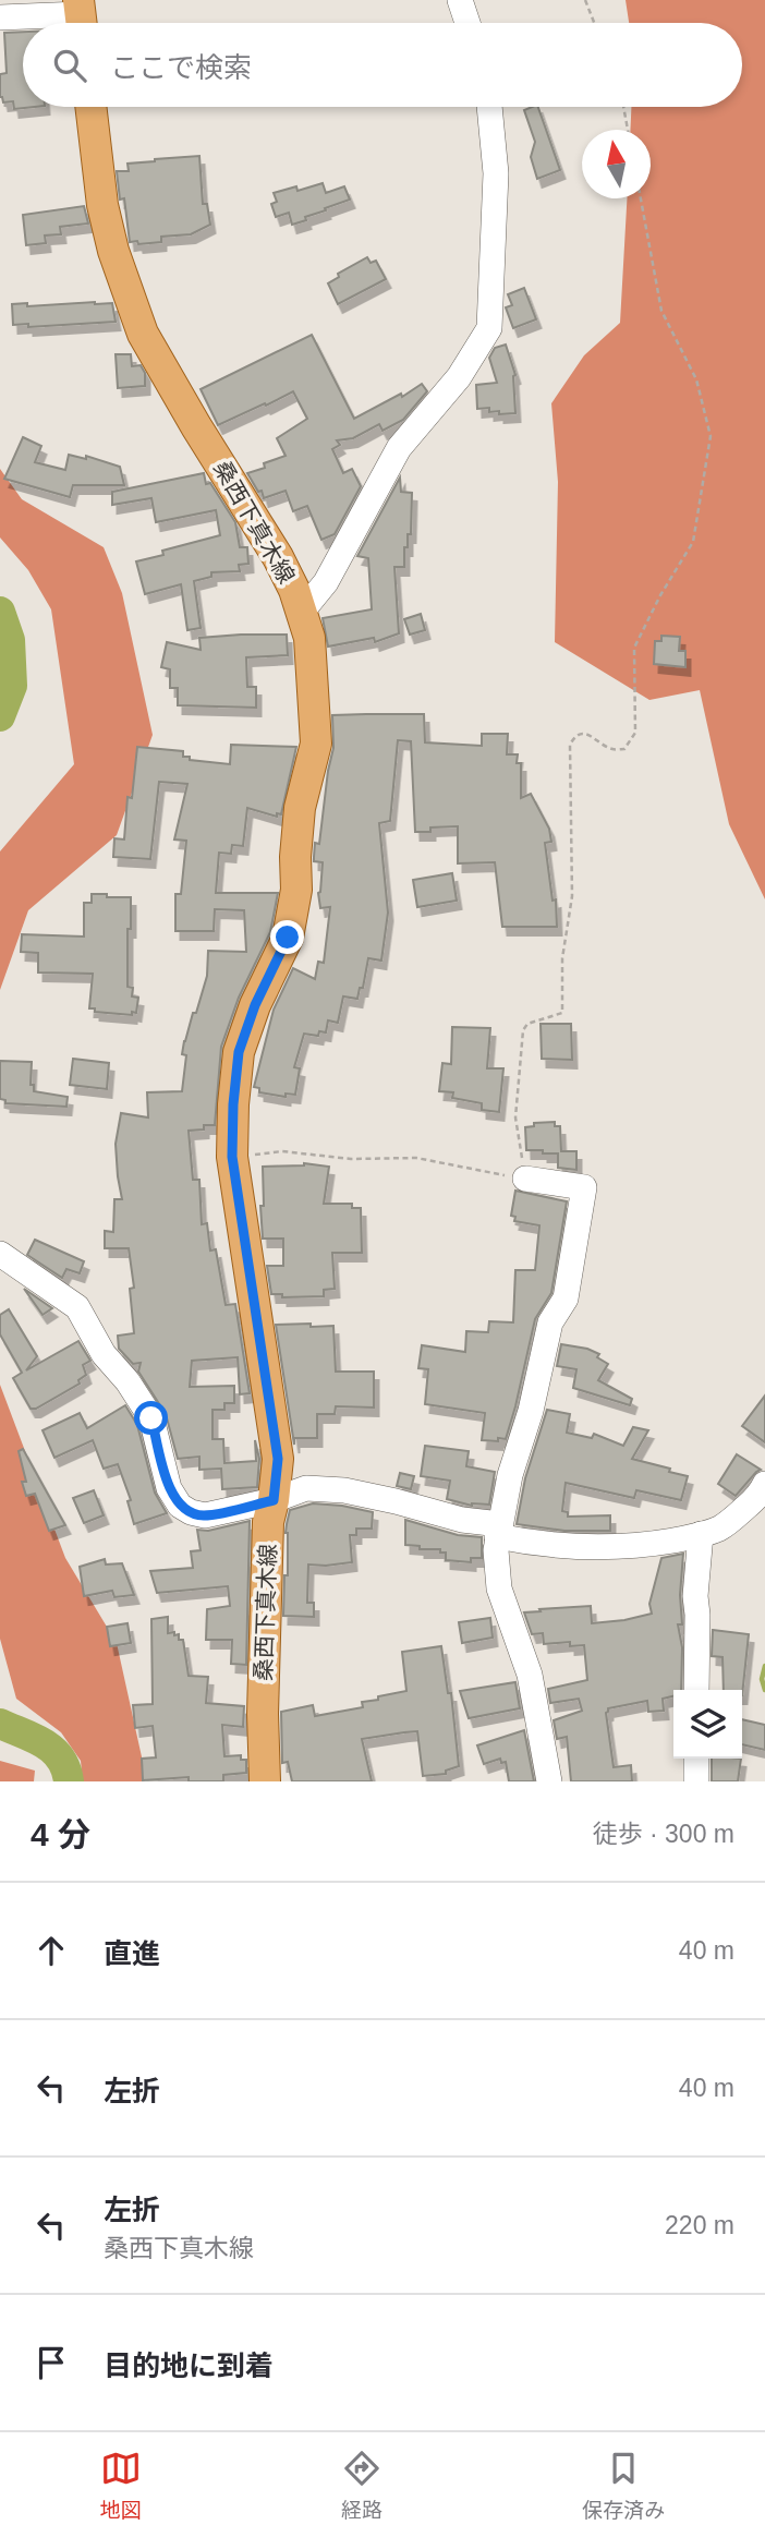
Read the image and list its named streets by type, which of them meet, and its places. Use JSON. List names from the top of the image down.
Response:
{
  "streets": {
    "main road": ["桑西下真木線"]
  },
  "north": "top",
  "page": {
    "search": "ここで検索",
    "heading": ["4 分", "徒歩 · 300 m"],
    "list": [
      ["直進", "40 m"],
      ["左折", "40 m"],
      ["左折", "桑西下真木線", "220 m"],
      "目的地に到着"
    ],
    "nav": ["地図", "経路", "保存済み"]
  }
}
